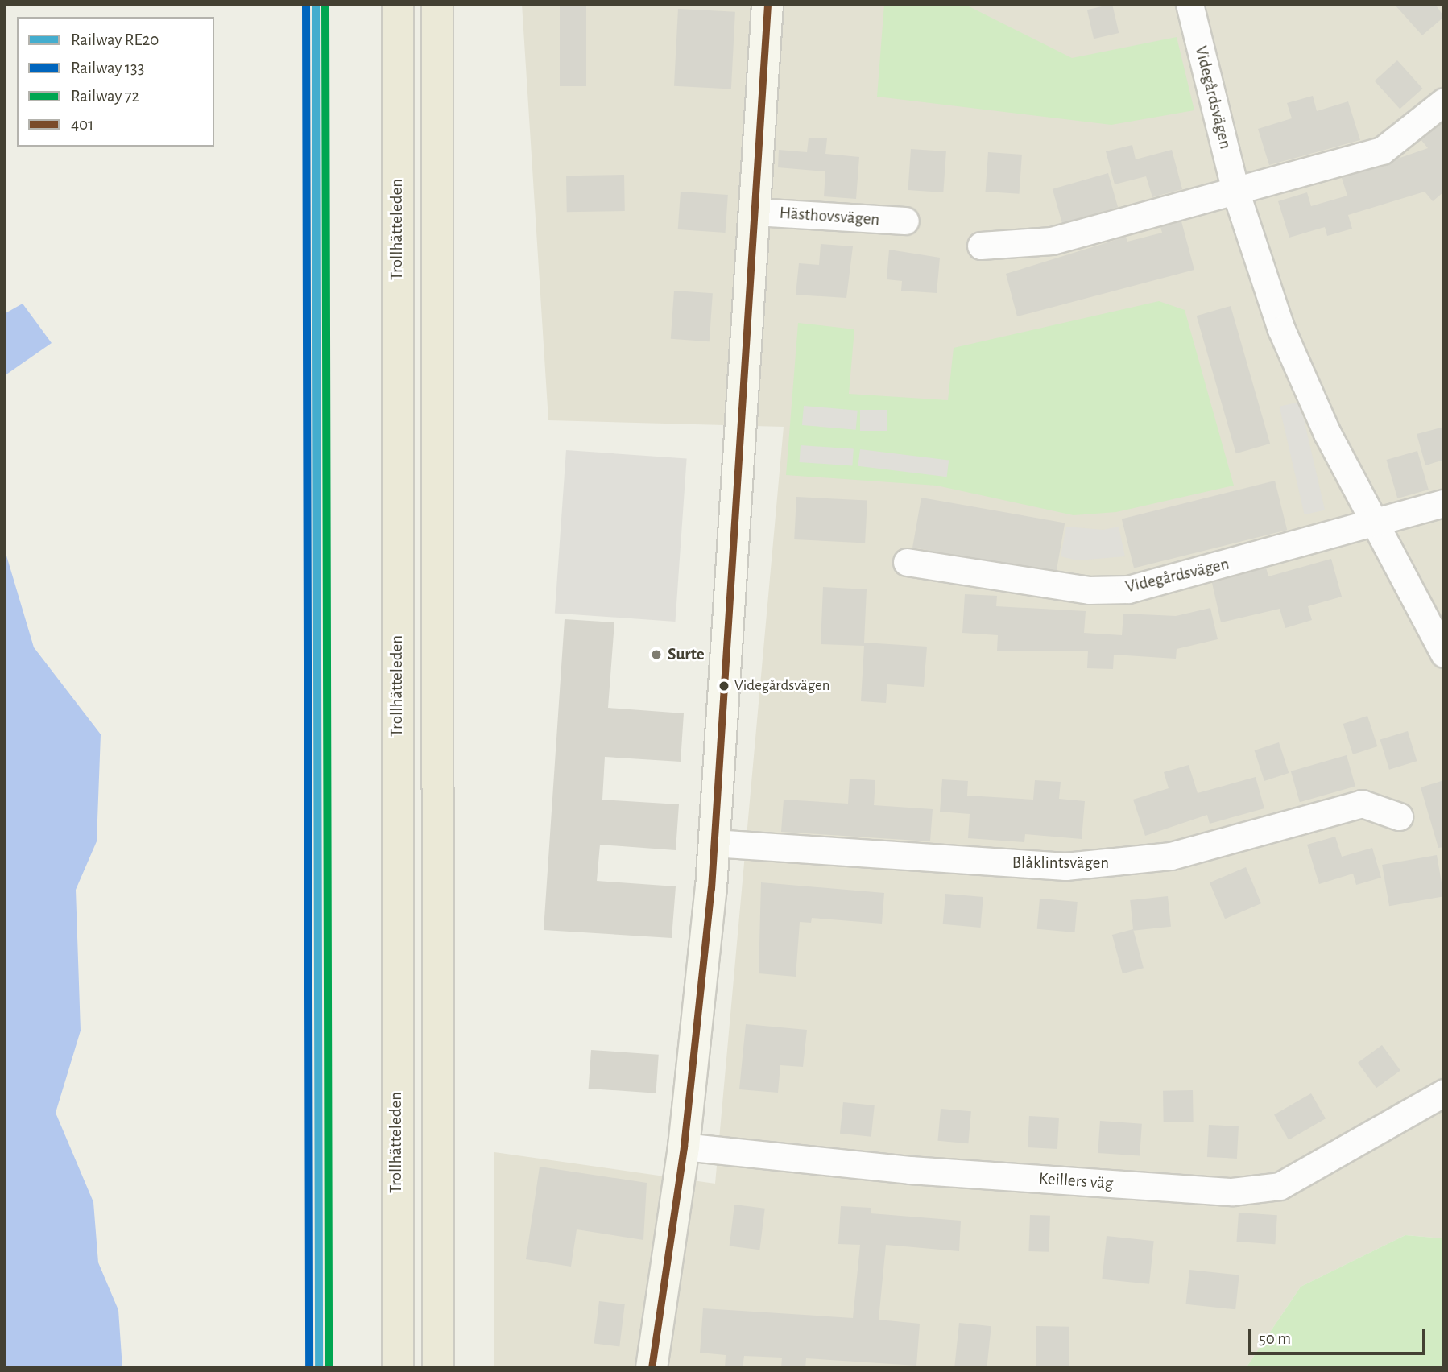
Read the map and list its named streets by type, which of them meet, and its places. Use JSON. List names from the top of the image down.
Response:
{
  "streets": {
    "highway": ["Trollhätteleden"],
    "street": [
      "Videgårdsvägen",
      "Hästhovsvägen",
      "Blåklintsvägen",
      "Keillers väg"
    ]
  },
  "places": ["Surte", "Videgårdsvägen"],
  "lines": [
    "rail line RE20",
    "rail line 133",
    "rail line 72",
    "transit line 401"
  ],
  "legend": [
    "Railway RE20",
    "Railway 133",
    "Railway 72",
    "401"
  ],
  "scale_bar": "50 m"
}
